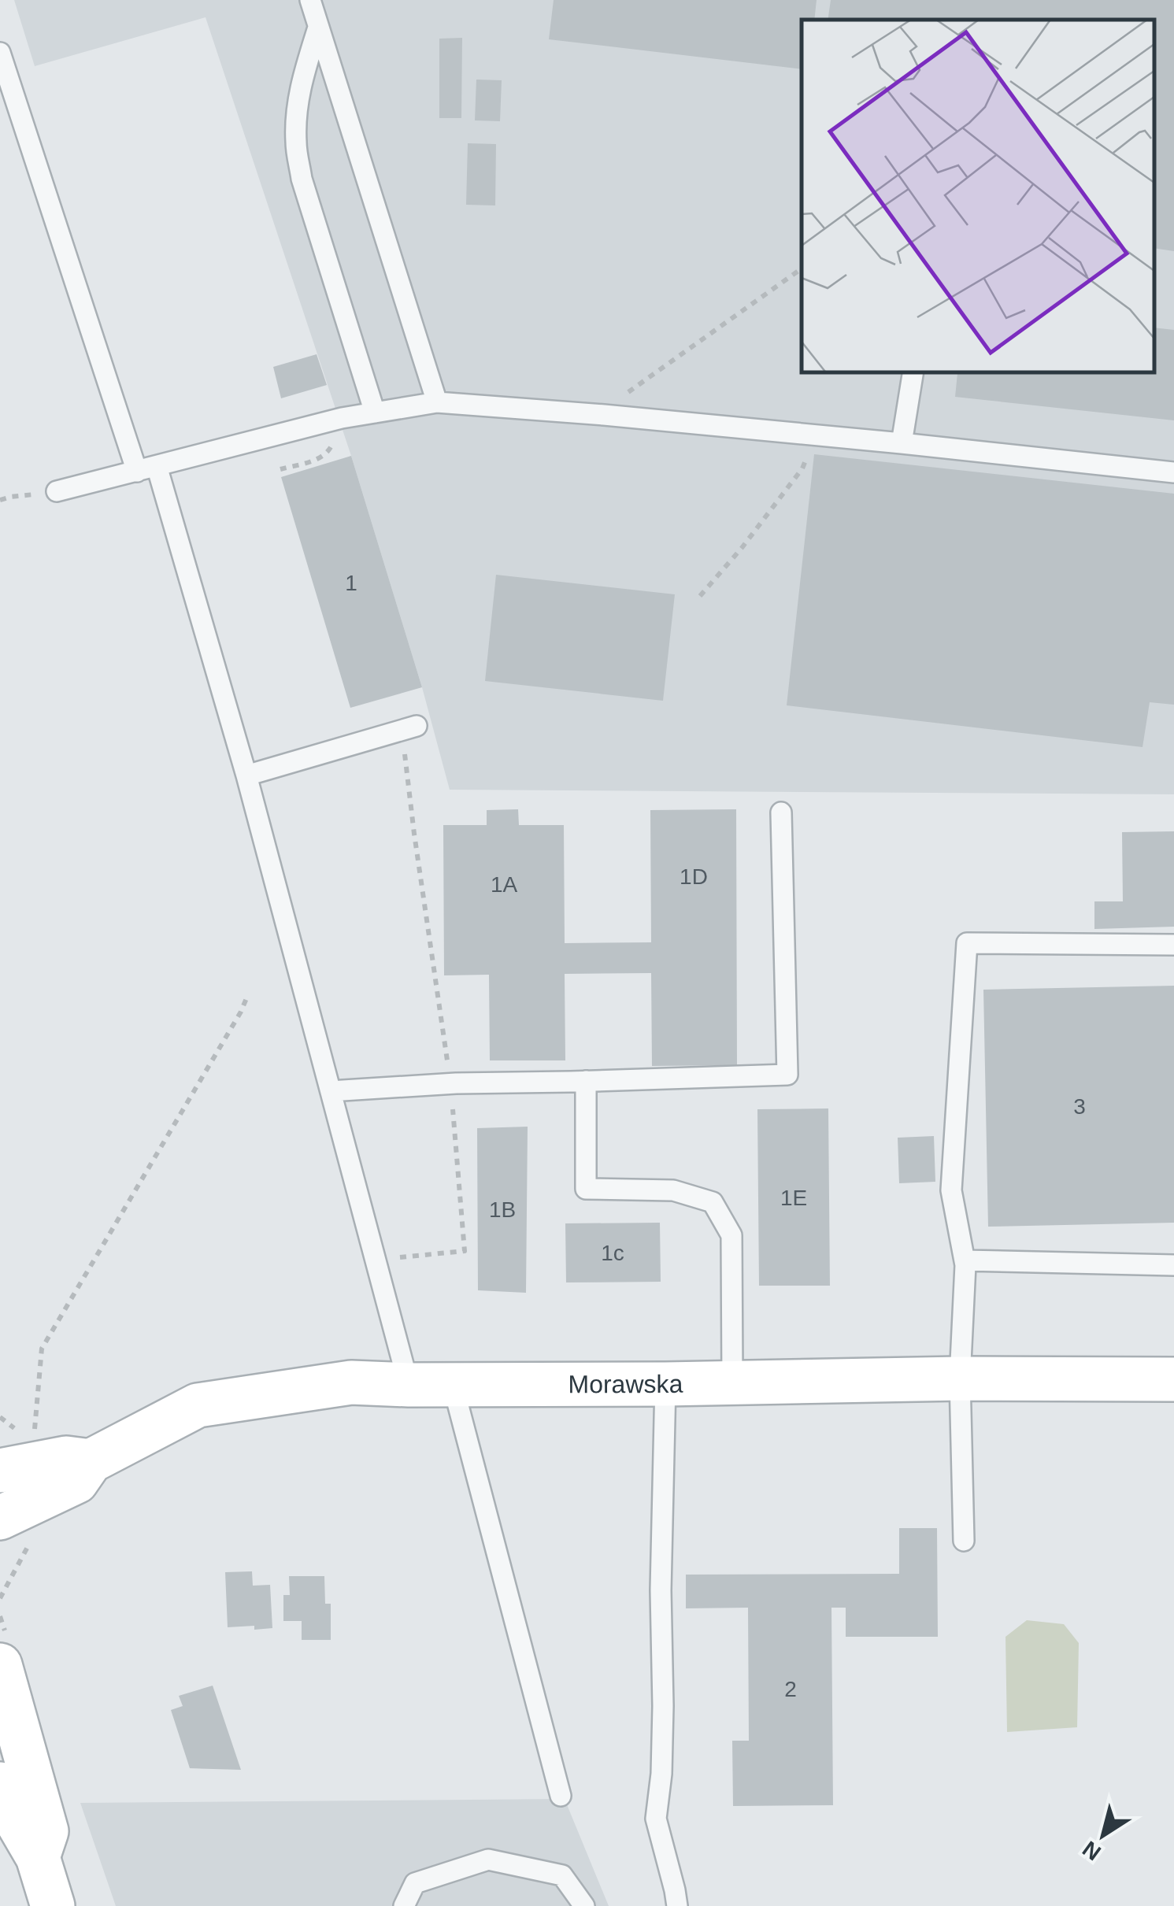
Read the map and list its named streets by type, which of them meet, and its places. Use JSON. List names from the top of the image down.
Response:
{
  "streets": {
    "main road": ["Morawska"]
  },
  "house_numbers": [
    "1",
    "1D",
    "1A",
    "3",
    "1E",
    "1B",
    "1c",
    "2"
  ],
  "north": "bottom left"
}
